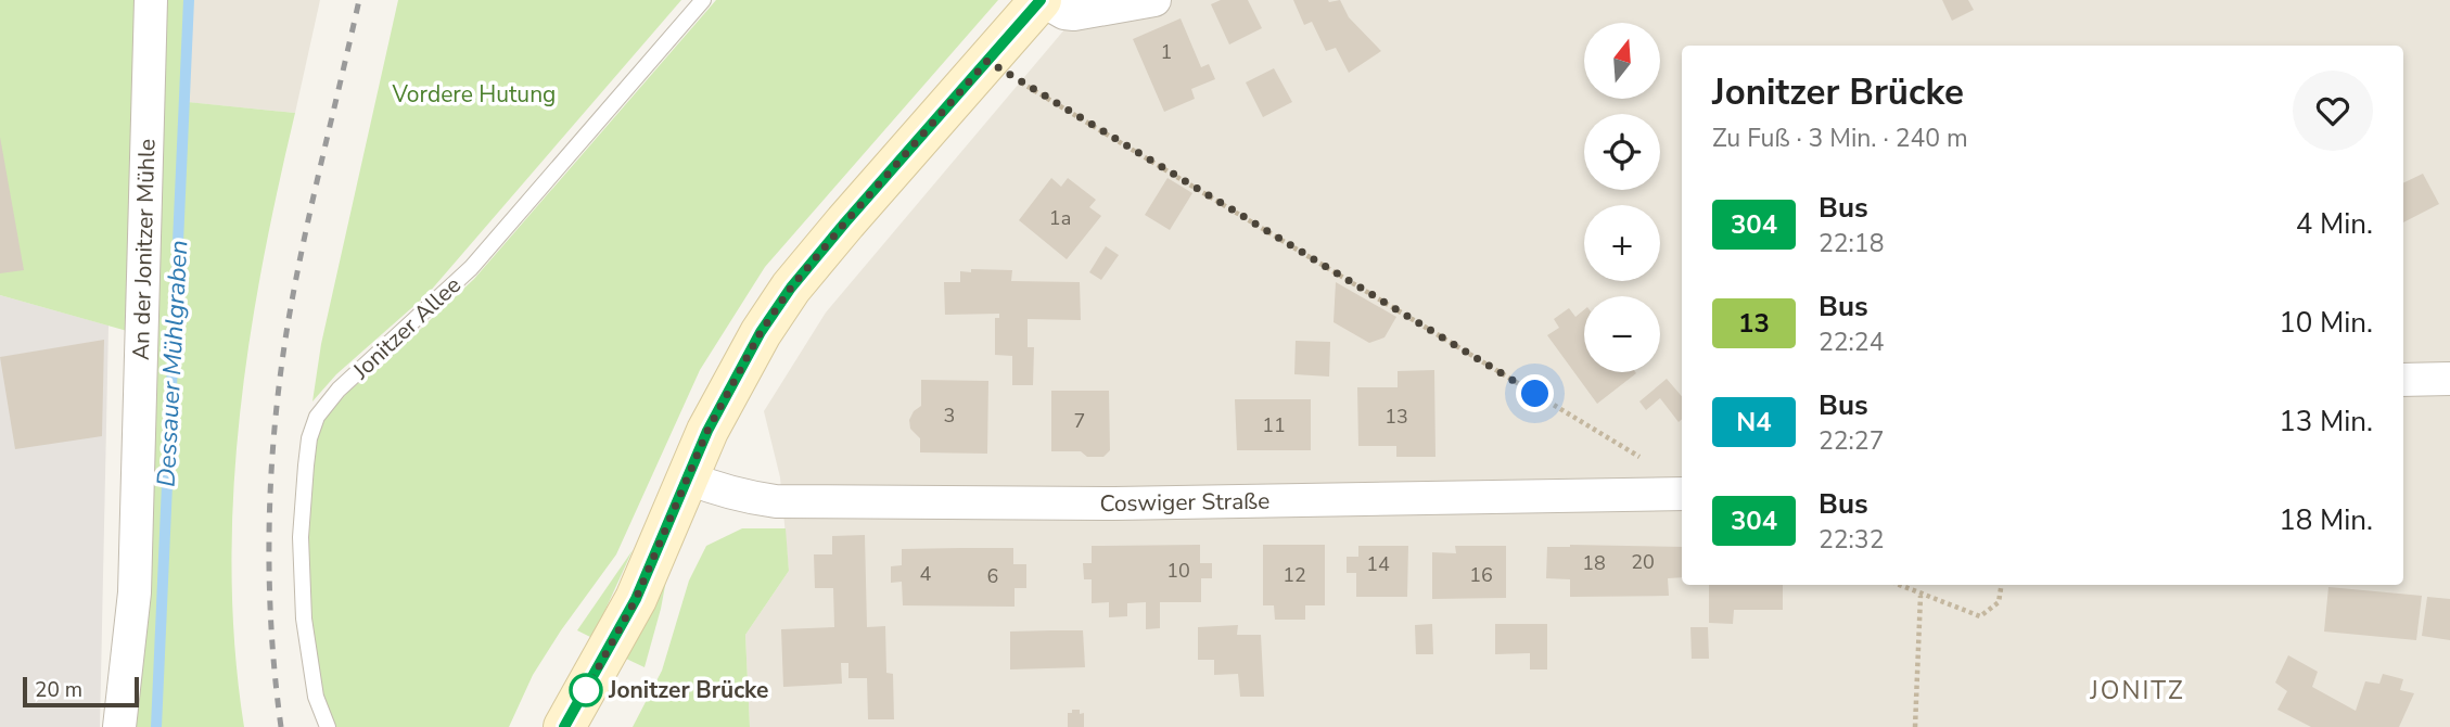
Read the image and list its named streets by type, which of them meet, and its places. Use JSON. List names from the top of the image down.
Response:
{
  "streets": {
    "street": ["An der Jonitzer Mühle", "Coswiger Straße"],
    "lane": ["Jonitzer Allee"]
  },
  "districts": ["JONITZ"],
  "water": ["Dessauer Mühlgraben"],
  "parks": ["Vordere Hutung"],
  "places": ["Jonitzer Brücke"],
  "lines": ["bus line 304"],
  "house_numbers": [
    "1",
    "1a",
    "3",
    "13",
    "7",
    "11",
    "20",
    "18",
    "14",
    "10",
    "4",
    "12",
    "16",
    "6"
  ],
  "scale_bar": "20 m",
  "north": "top",
  "page": {
    "map_buttons": ["+", "−"],
    "heading": ["Jonitzer Brücke", "Zu Fuß · 3 Min. · 240 m"],
    "list": [
      {
        "mark": "304",
        "name": "Bus",
        "note": "22:18",
        "value": "4 Min."
      },
      {
        "mark": "13",
        "name": "Bus",
        "note": "22:24",
        "value": "10 Min."
      },
      {
        "mark": "N4",
        "name": "Bus",
        "note": "22:27",
        "value": "13 Min."
      },
      {
        "mark": "304",
        "name": "Bus",
        "note": "22:32",
        "value": "18 Min."
      }
    ],
    "scale": "20 m"
  }
}
